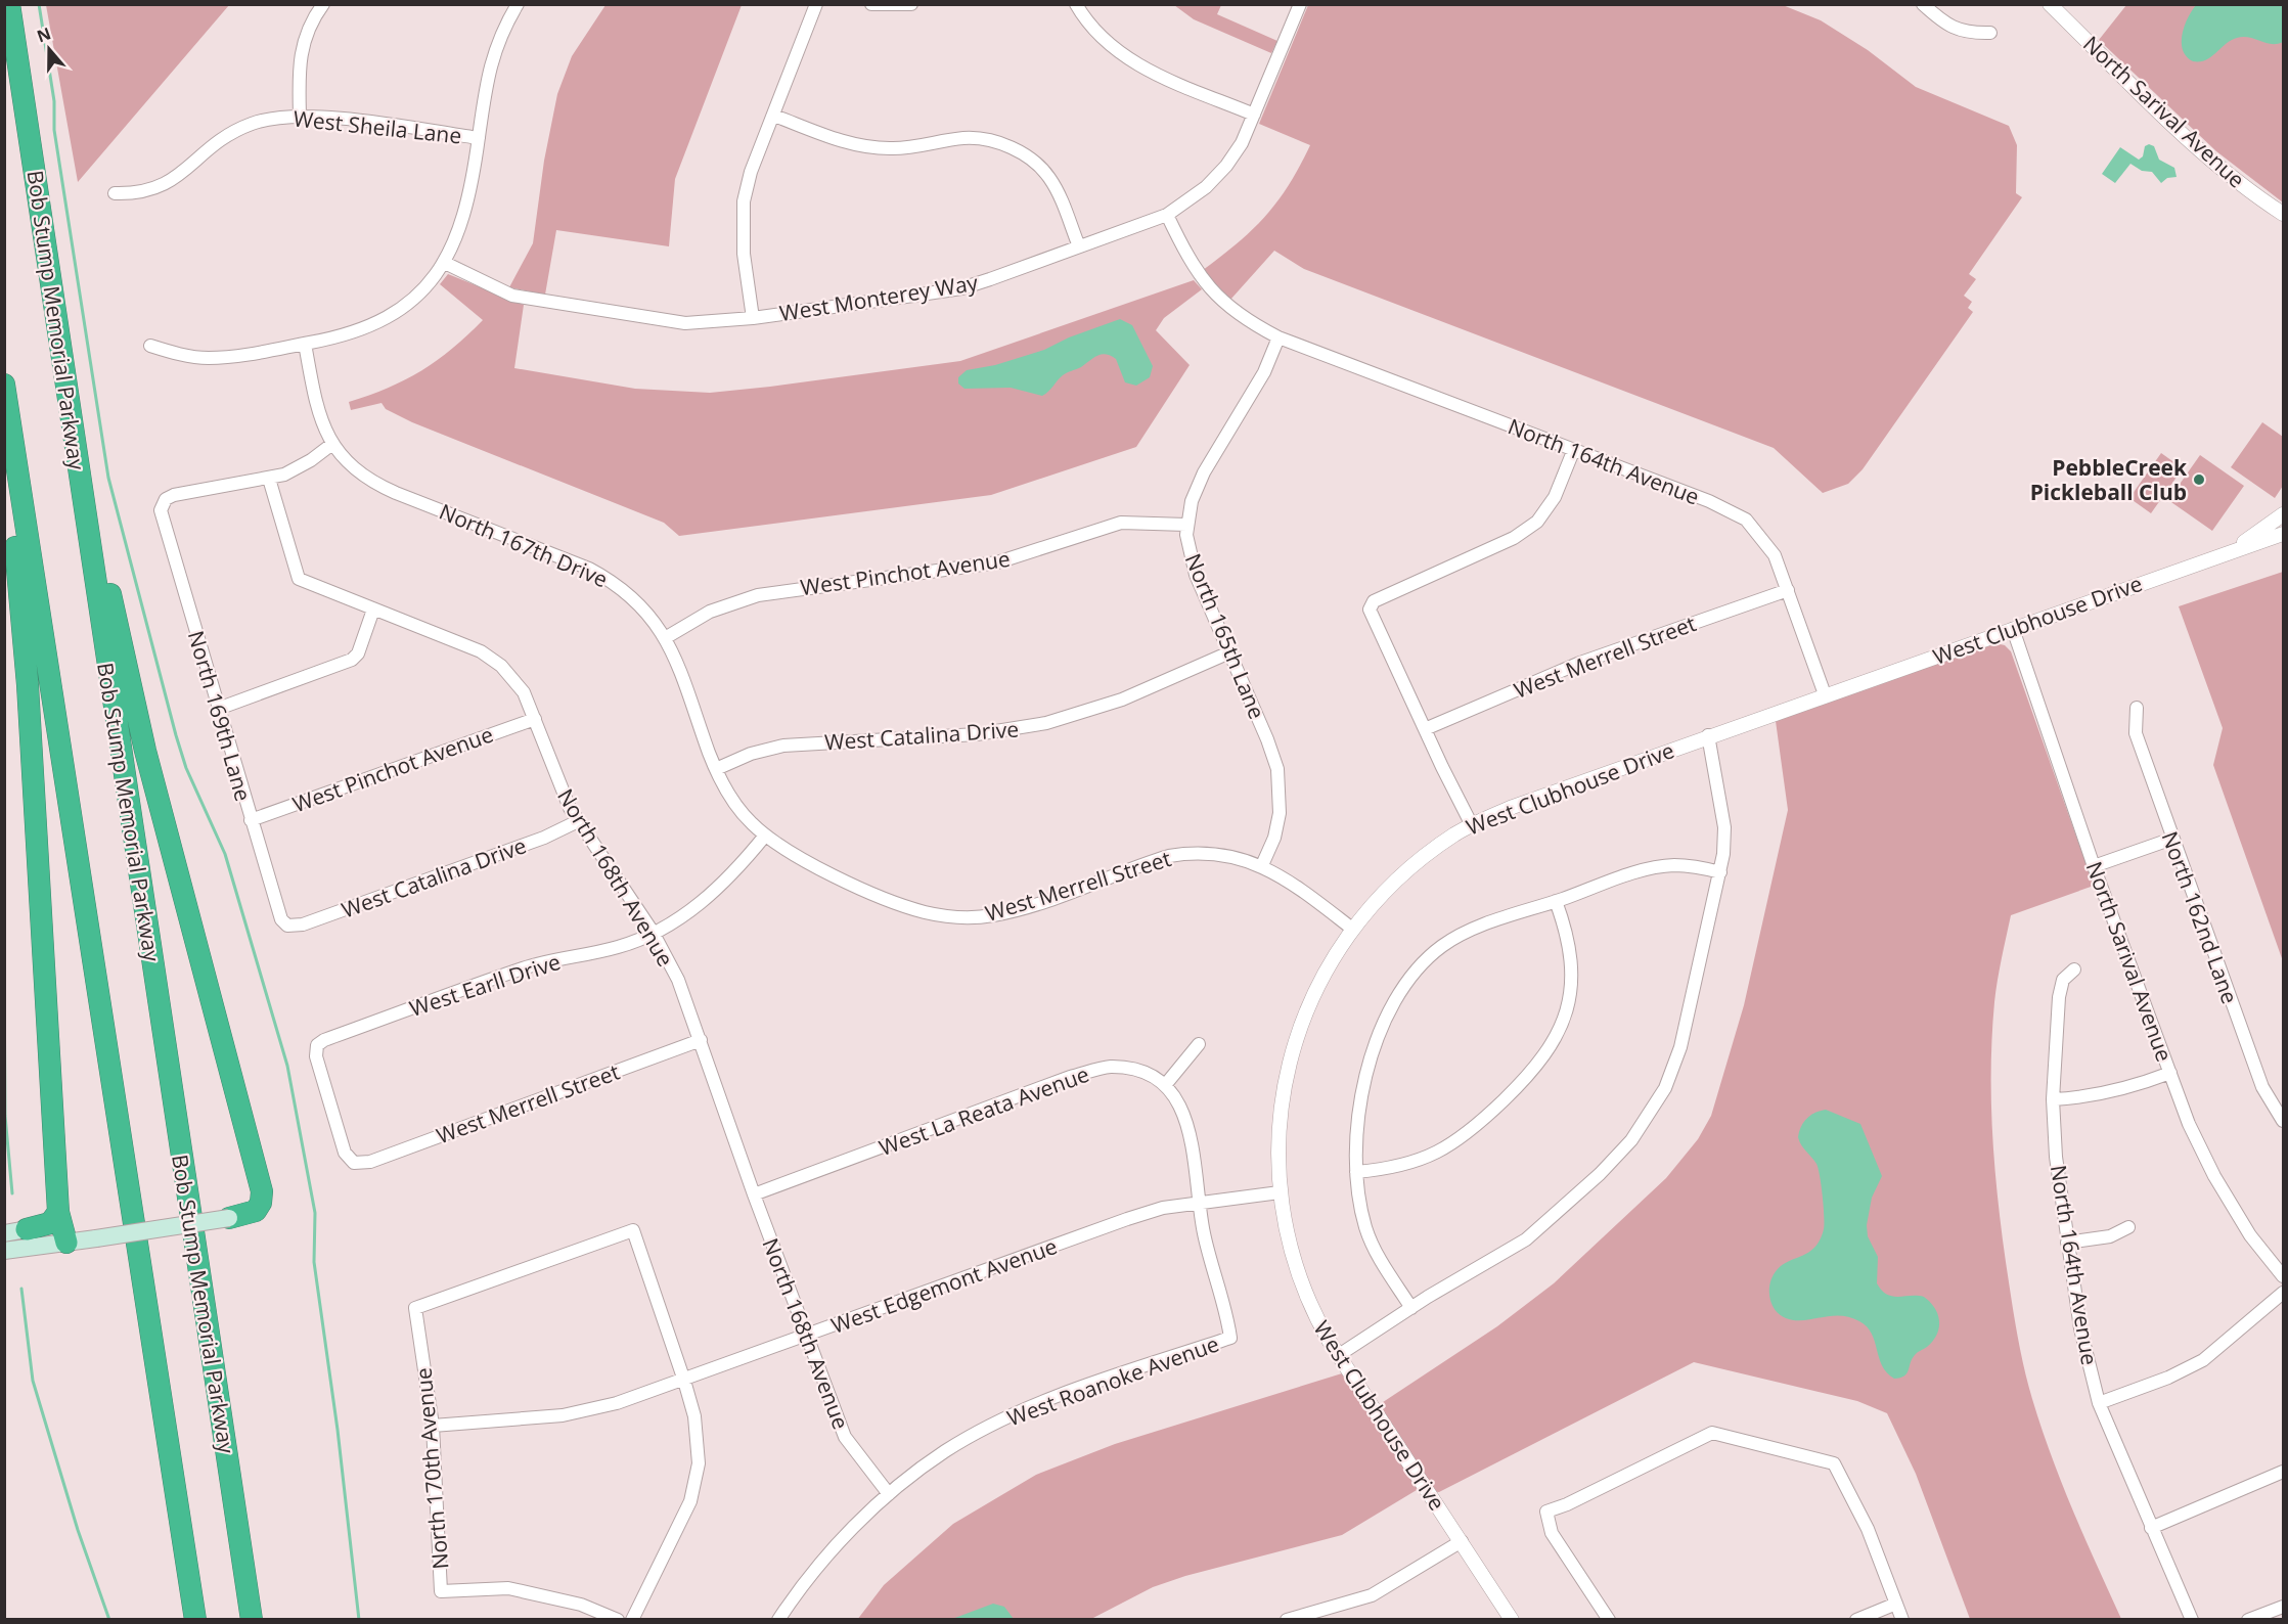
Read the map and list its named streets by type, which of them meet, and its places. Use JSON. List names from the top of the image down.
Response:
{
  "streets": {
    "highway": ["Bob Stump Memorial Parkway"],
    "street": [
      "North Sarival Avenue",
      "West Sheila Lane",
      "West Monterey Way",
      "North 164th Avenue",
      "North 167th Drive",
      "West Pinchot Avenue",
      "West Clubhouse Drive",
      "North 165th Lane",
      "West Merrell Street",
      "North 169th Lane",
      "West Catalina Drive",
      "North 168th Avenue",
      "North 162nd Lane",
      "West Earll Drive",
      "West La Reata Avenue",
      "West Edgemont Avenue",
      "West Roanoke Avenue",
      "North 170th Avenue"
    ]
  },
  "crossings": [
    ["North Sarival Avenue", "West Clubhouse Drive"],
    ["North 164th Avenue", "West Clubhouse Drive"],
    ["North 164th Avenue", "North 165th Lane"],
    ["North 164th Avenue", "West Merrell Street"],
    ["North 167th Drive", "West Pinchot Avenue"],
    ["North 167th Drive", "West Merrell Street"],
    ["North 167th Drive", "West Catalina Drive"],
    ["North 167th Drive", "West Earll Drive"],
    ["West Pinchot Avenue", "North 165th Lane"],
    ["West Pinchot Avenue", "North 169th Lane"],
    ["West Pinchot Avenue", "North 168th Avenue"],
    ["West Clubhouse Drive", "West Merrell Street"],
    ["West Clubhouse Drive", "West Edgemont Avenue"],
    ["North 165th Lane", "West Merrell Street"],
    ["North 165th Lane", "West Catalina Drive"],
    ["West Merrell Street", "North 168th Avenue"],
    ["West Merrell Street", "West Earll Drive"],
    ["North 169th Lane", "West Catalina Drive"],
    ["North 169th Lane", "North 168th Avenue"],
    ["West Catalina Drive", "North 168th Avenue"],
    ["North 168th Avenue", "West Earll Drive"],
    ["North 168th Avenue", "West La Reata Avenue"],
    ["North 168th Avenue", "West Edgemont Avenue"],
    ["North 168th Avenue", "West Roanoke Avenue"],
    ["West Edgemont Avenue", "West Roanoke Avenue"],
    ["West Edgemont Avenue", "North 170th Avenue"]
  ],
  "places": ["PebbleCreek Pickleball Club"],
  "north": "top"
}
